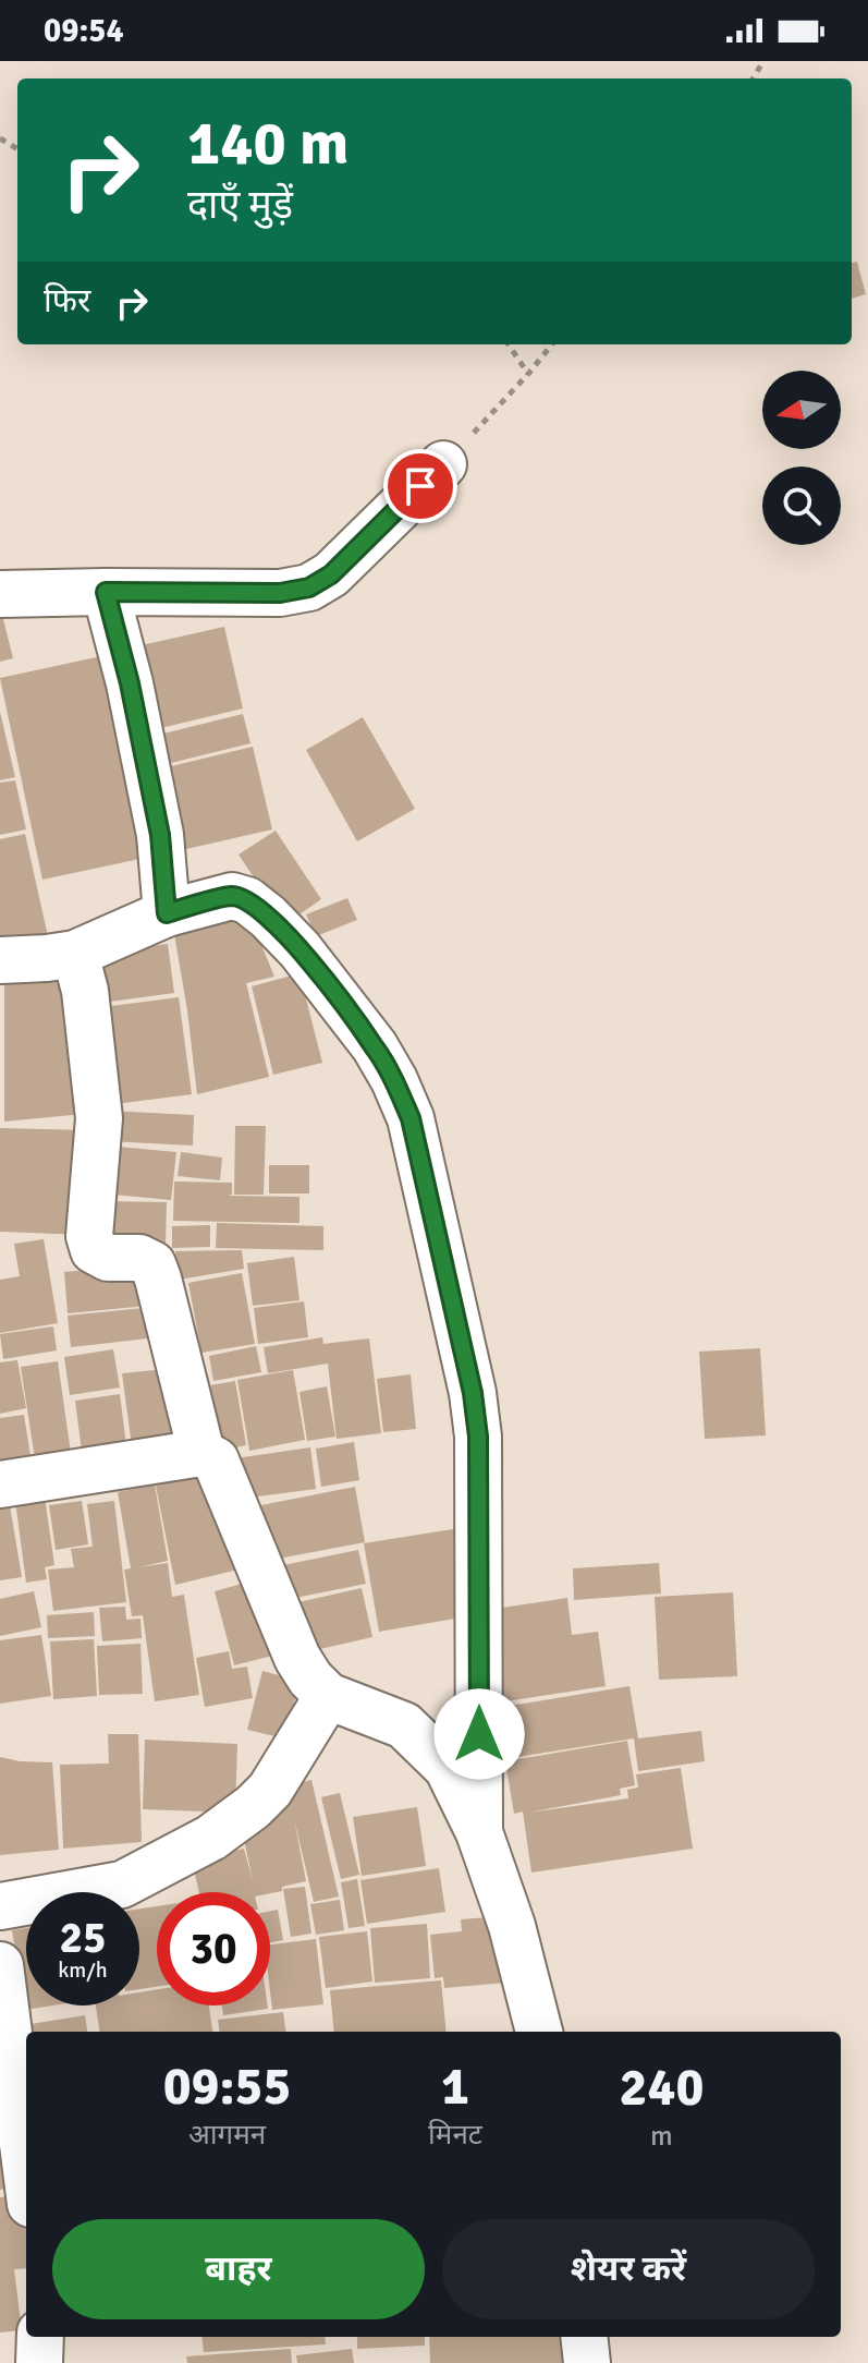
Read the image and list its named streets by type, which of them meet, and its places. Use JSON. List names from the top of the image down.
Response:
{
  "north": "left",
  "page": {
    "status": "09:54",
    "turn": ["140 m", "दाएँ मुड़ें"],
    "then": "फिर",
    "speed": "25 km/h",
    "limit": "30",
    "eta": [
      "09:55",
      "आगमन",
      "1",
      "मिनट",
      "240",
      "m"
    ],
    "buttons": ["बाहर", "शेयर करें"]
  }
}
